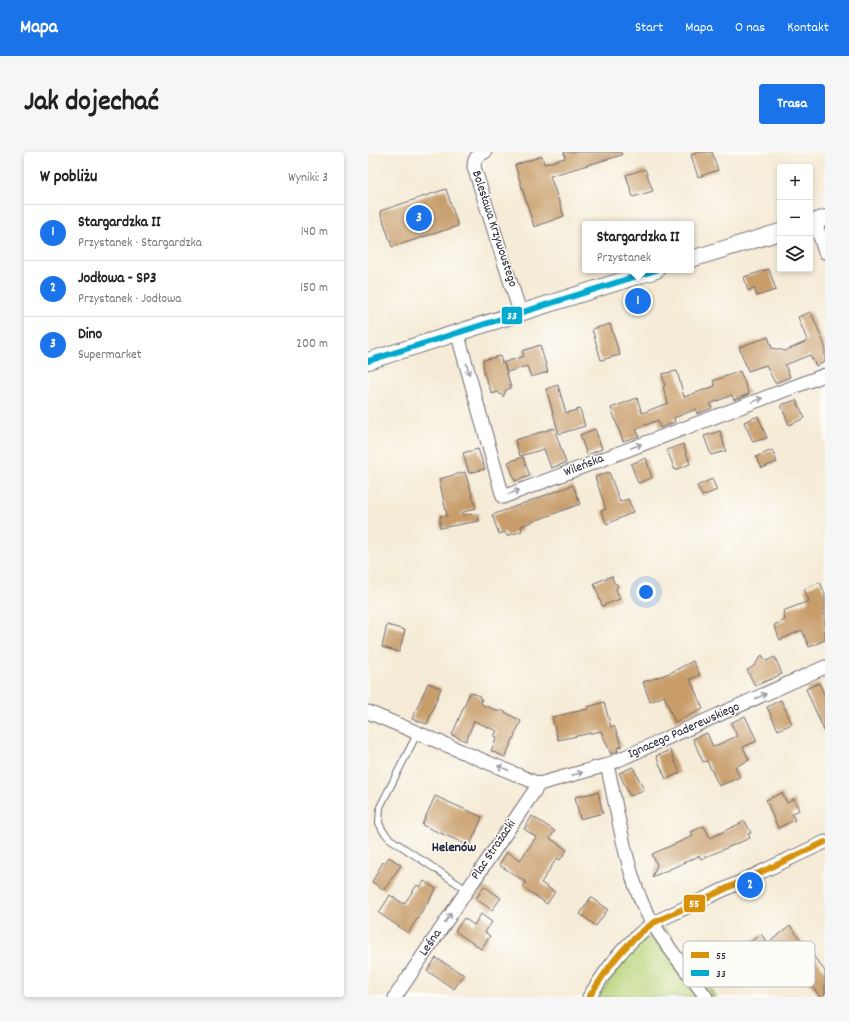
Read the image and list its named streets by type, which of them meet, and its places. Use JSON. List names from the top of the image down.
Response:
{
  "streets": {
    "street": [
      "Bolesława Krzywoustego",
      "Wileńska",
      "Ignacego Paderewskiego",
      "Plac Strażacki",
      "Leśna"
    ]
  },
  "crossings": [
    ["Ignacego Paderewskiego", "Plac Strażacki"],
    ["Plac Strażacki", "Leśna"]
  ],
  "one_way": ["Ignacego Paderewskiego", "Leśna"],
  "districts": ["Helenów"],
  "lines": ["transit line 33", "transit line 55"],
  "legend": ["55", "33"],
  "page": {
    "header": "Mapa",
    "nav": [
      "Start",
      "Mapa",
      "O nas",
      "Kontakt"
    ],
    "title": "Jak dojechać",
    "buttons": "Trasa",
    "heading": ["W pobliżu", "Wyniki: 3"],
    "map_buttons": ["+", "−"],
    "pins": ["3", "1", "2"],
    "list": [
      {
        "mark": "1",
        "name": "Stargardzka II",
        "note": "Przystanek · Stargardzka",
        "value": "140 m"
      },
      {
        "mark": "2",
        "name": "Jodłowa - SP3",
        "note": "Przystanek · Jodłowa",
        "value": "150 m"
      },
      {
        "mark": "3",
        "name": "Dino",
        "note": "Supermarket",
        "value": "200 m"
      }
    ],
    "popup": ["Stargardzka II", "Przystanek"]
  }
}
